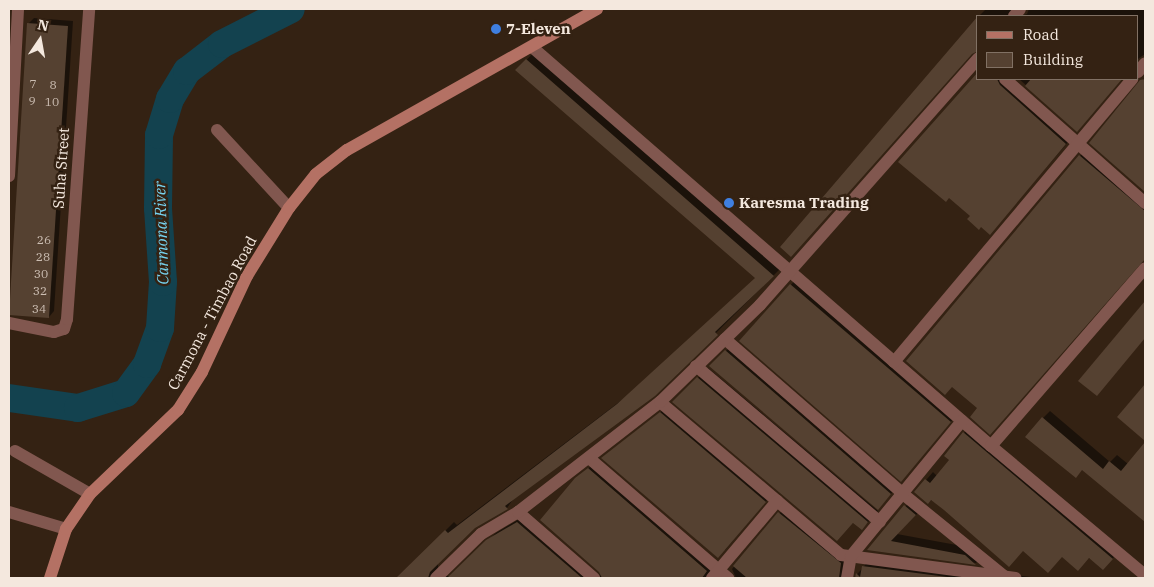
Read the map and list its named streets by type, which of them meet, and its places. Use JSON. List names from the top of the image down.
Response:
{
  "streets": {
    "main road": ["Carmona - Timbao Road"],
    "street": ["Suha Street"]
  },
  "water": ["Carmona River"],
  "places": ["7-Eleven", "Karesma Trading"],
  "house_numbers": [
    "7",
    "8",
    "9",
    "10",
    "26",
    "28",
    "30",
    "32",
    "34"
  ],
  "legend": ["Road", "Building"],
  "north": "top"
}
